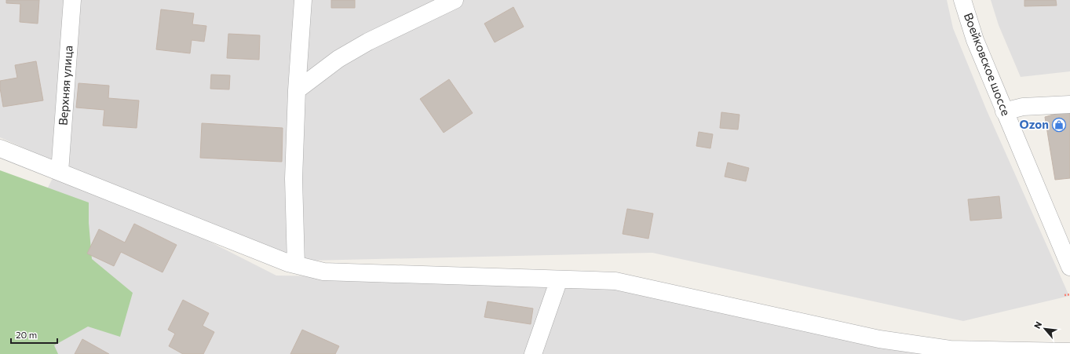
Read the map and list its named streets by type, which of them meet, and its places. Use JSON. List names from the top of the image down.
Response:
{
  "streets": {
    "street": ["Воейковское шоссе", "Верхняя улица"]
  },
  "places": {
    "shop": ["Ozon"]
  },
  "scale_bar": "20 m",
  "north": "top left"
}
